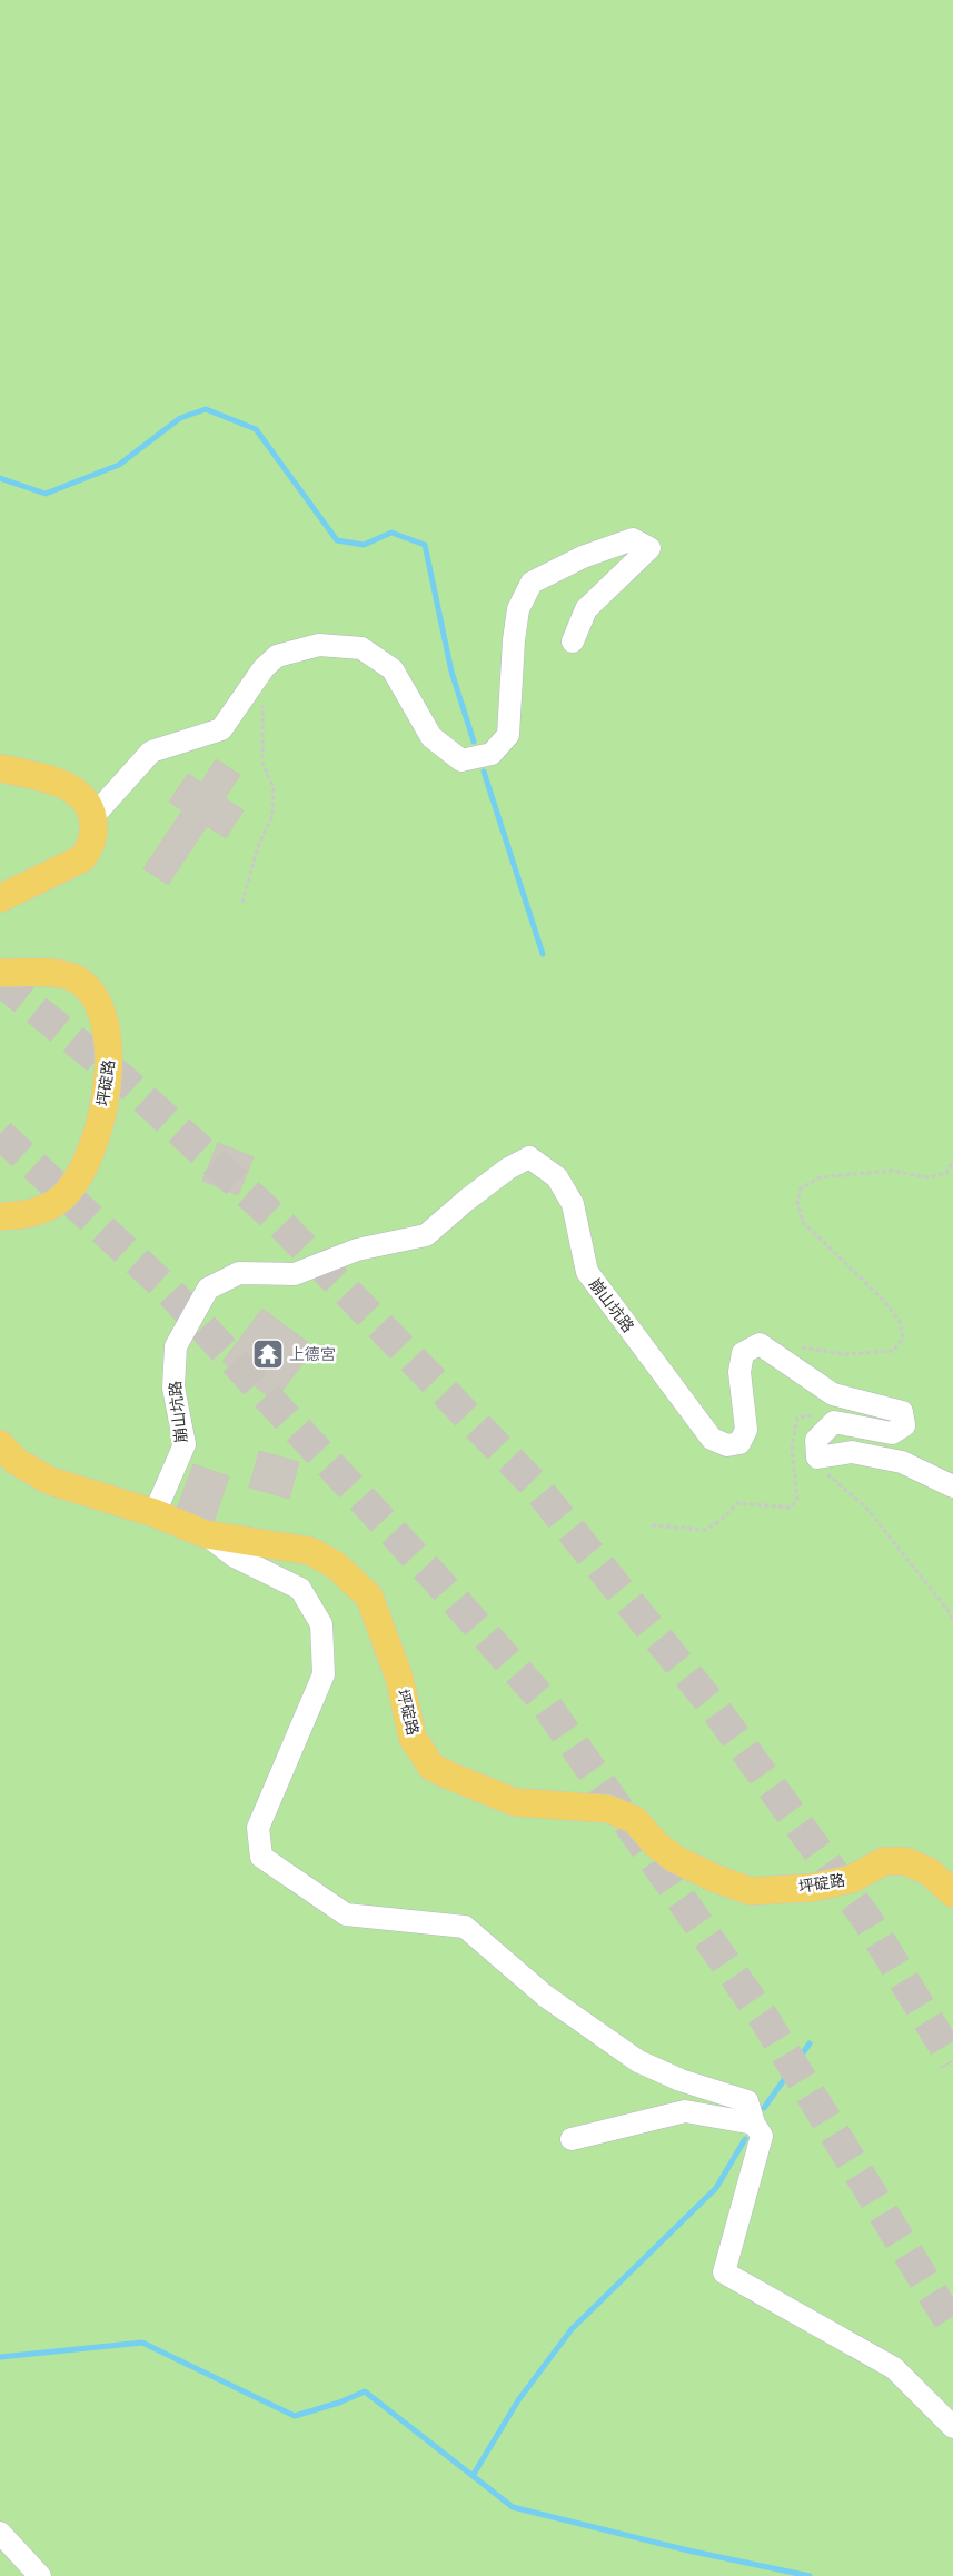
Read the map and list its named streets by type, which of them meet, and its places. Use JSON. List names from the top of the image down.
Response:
{
  "streets": {
    "main road": ["坪碇路"],
    "street": ["崩山坑路"]
  },
  "crossings": [
    ["坪碇路", "崩山坑路"]
  ],
  "places": {
    "temple": ["上德宮"]
  }
}
